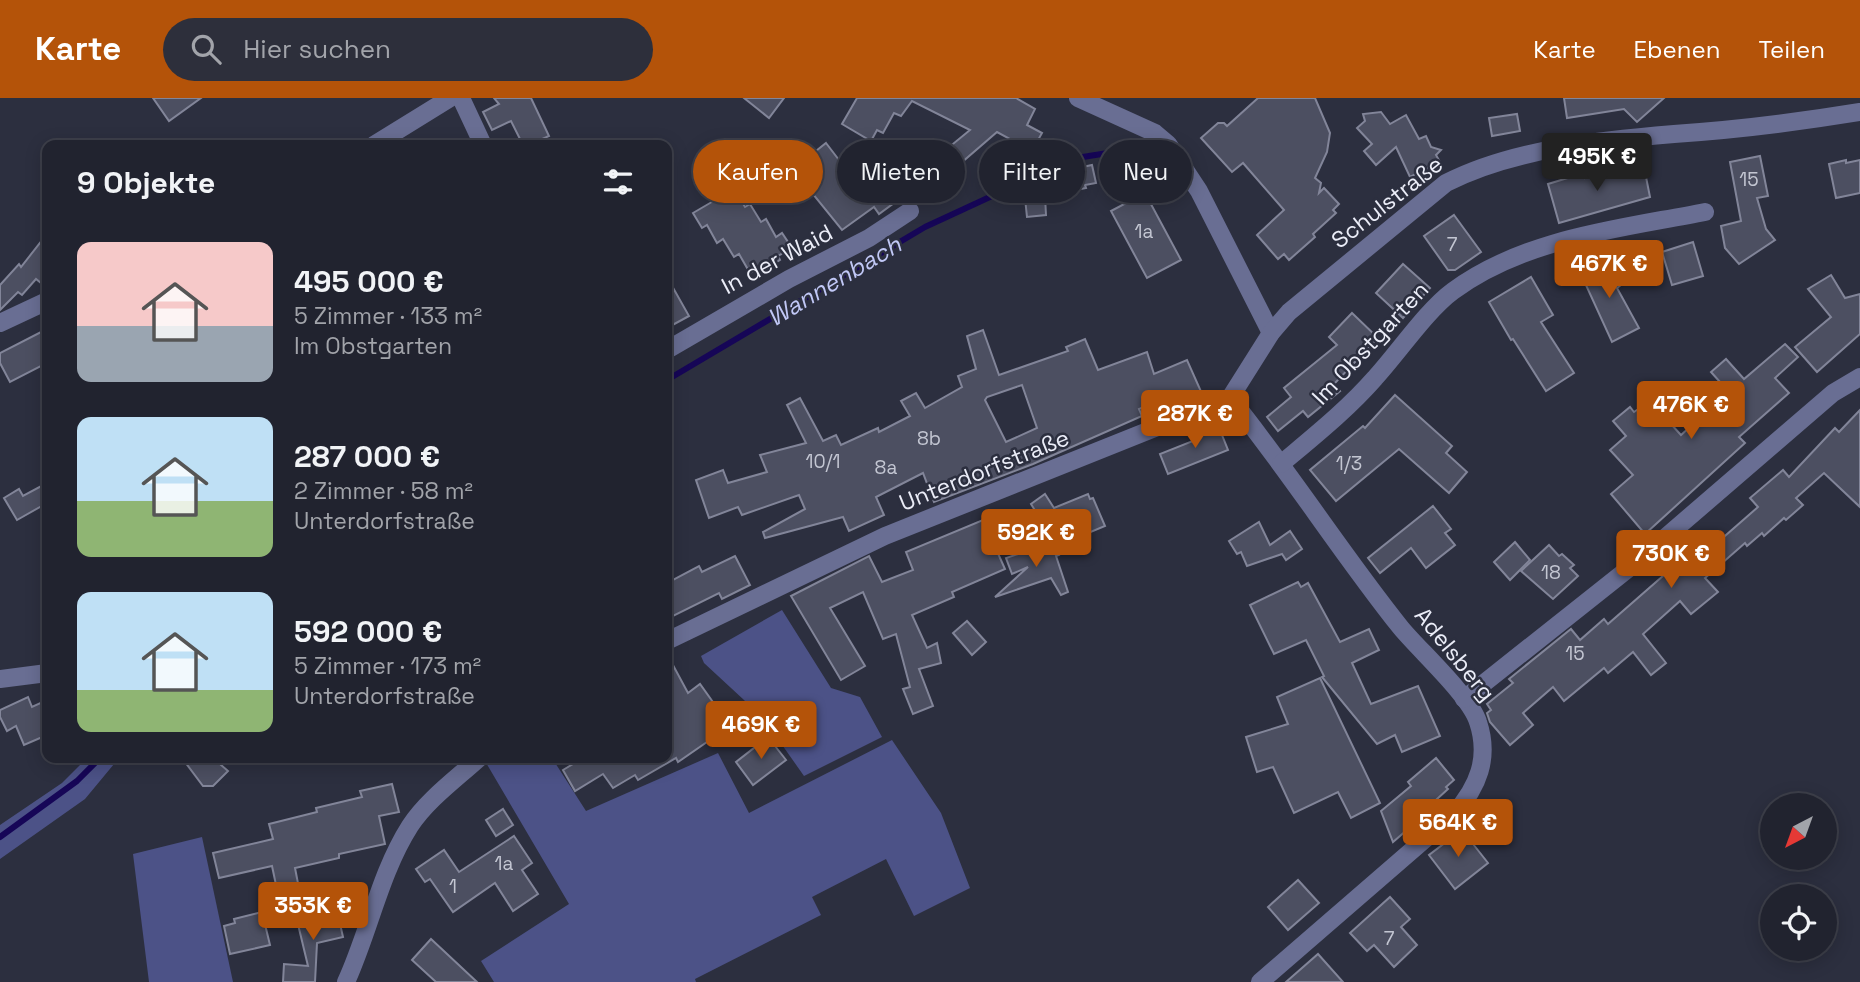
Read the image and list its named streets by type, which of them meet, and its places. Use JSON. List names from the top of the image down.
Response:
{
  "streets": {
    "street": [
      "Schulstraße",
      "In der Waid",
      "Im Obstgarten",
      "Unterdorfstraße",
      "Adelsberg"
    ]
  },
  "crossings": [
    ["Im Obstgarten", "Adelsberg"],
    ["Unterdorfstraße", "Adelsberg"]
  ],
  "water": ["Wannenbach"],
  "house_numbers": [
    "15",
    "1a",
    "7",
    "8b",
    "10/1",
    "1/3",
    "8a",
    "18",
    "15",
    "1a",
    "1",
    "7"
  ],
  "north": "bottom left",
  "page": {
    "header": "Karte",
    "search": "Hier suchen",
    "nav": ["Karte", "Ebenen", "Teilen"],
    "price": [
      "495K €",
      "467K €",
      "476K €",
      "287K €",
      "592K €",
      "730K €",
      "469K €",
      "564K €",
      "353K €"
    ],
    "chip": [
      "Kaufen",
      "Mieten",
      "Filter",
      "Neu"
    ],
    "heading": "9 Objekte",
    "list": [
      {
        "name": "495 000 €",
        "note": "5 Zimmer · 133 m² · Im Obstgarten"
      },
      {
        "name": "287 000 €",
        "note": "2 Zimmer · 58 m² · Unterdorfstraße"
      },
      {
        "name": "592 000 €",
        "note": "5 Zimmer · 173 m² · Unterdorfstraße"
      }
    ]
  }
}
